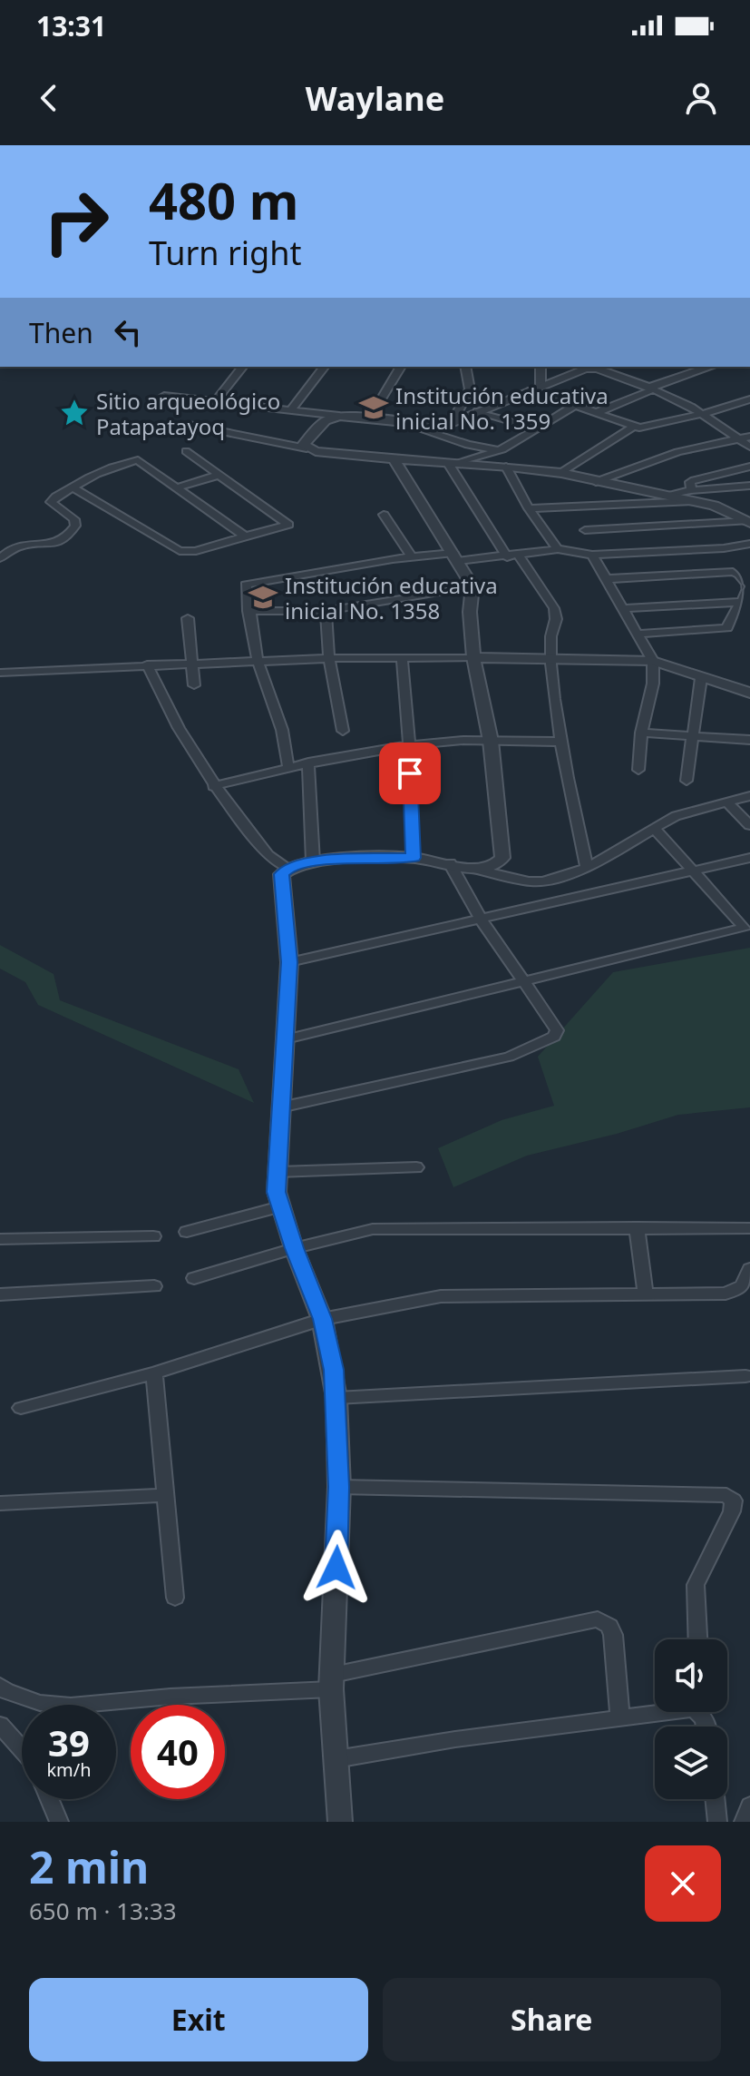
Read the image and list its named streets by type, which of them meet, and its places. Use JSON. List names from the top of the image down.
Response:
{
  "places": {
    "school or university": ["Institución educativa inicial No. 1359", "Institución educativa inicial No. 1358"],
    "place": ["Sitio arqueológico Patapatayoq"]
  },
  "page": {
    "status": "13:31",
    "header": "Waylane",
    "turn": ["480 m", "Turn right"],
    "then": "Then",
    "speed": "39 km/h",
    "limit": "40",
    "heading": ["2 min", "650 m · 13:33"],
    "buttons": ["Exit", "Share"]
  }
}
